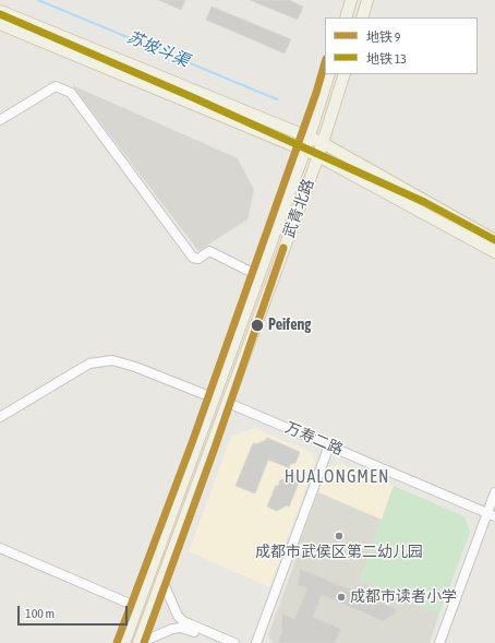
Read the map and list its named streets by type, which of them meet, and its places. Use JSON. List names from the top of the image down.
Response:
{
  "streets": {
    "main road": ["武青北路"],
    "street": ["万寿二路"]
  },
  "crossings": [
    ["武青北路", "万寿二路"]
  ],
  "districts": ["HUALONGMEN"],
  "water": ["苏坡斗渠"],
  "places": ["Peifeng", "成都市武侯区第二幼儿园", "成都市读者小学"],
  "lines": ["metro line 13", "metro line 9"],
  "legend": ["地铁 9", "地铁 13"],
  "scale_bar": "100 m"
}
